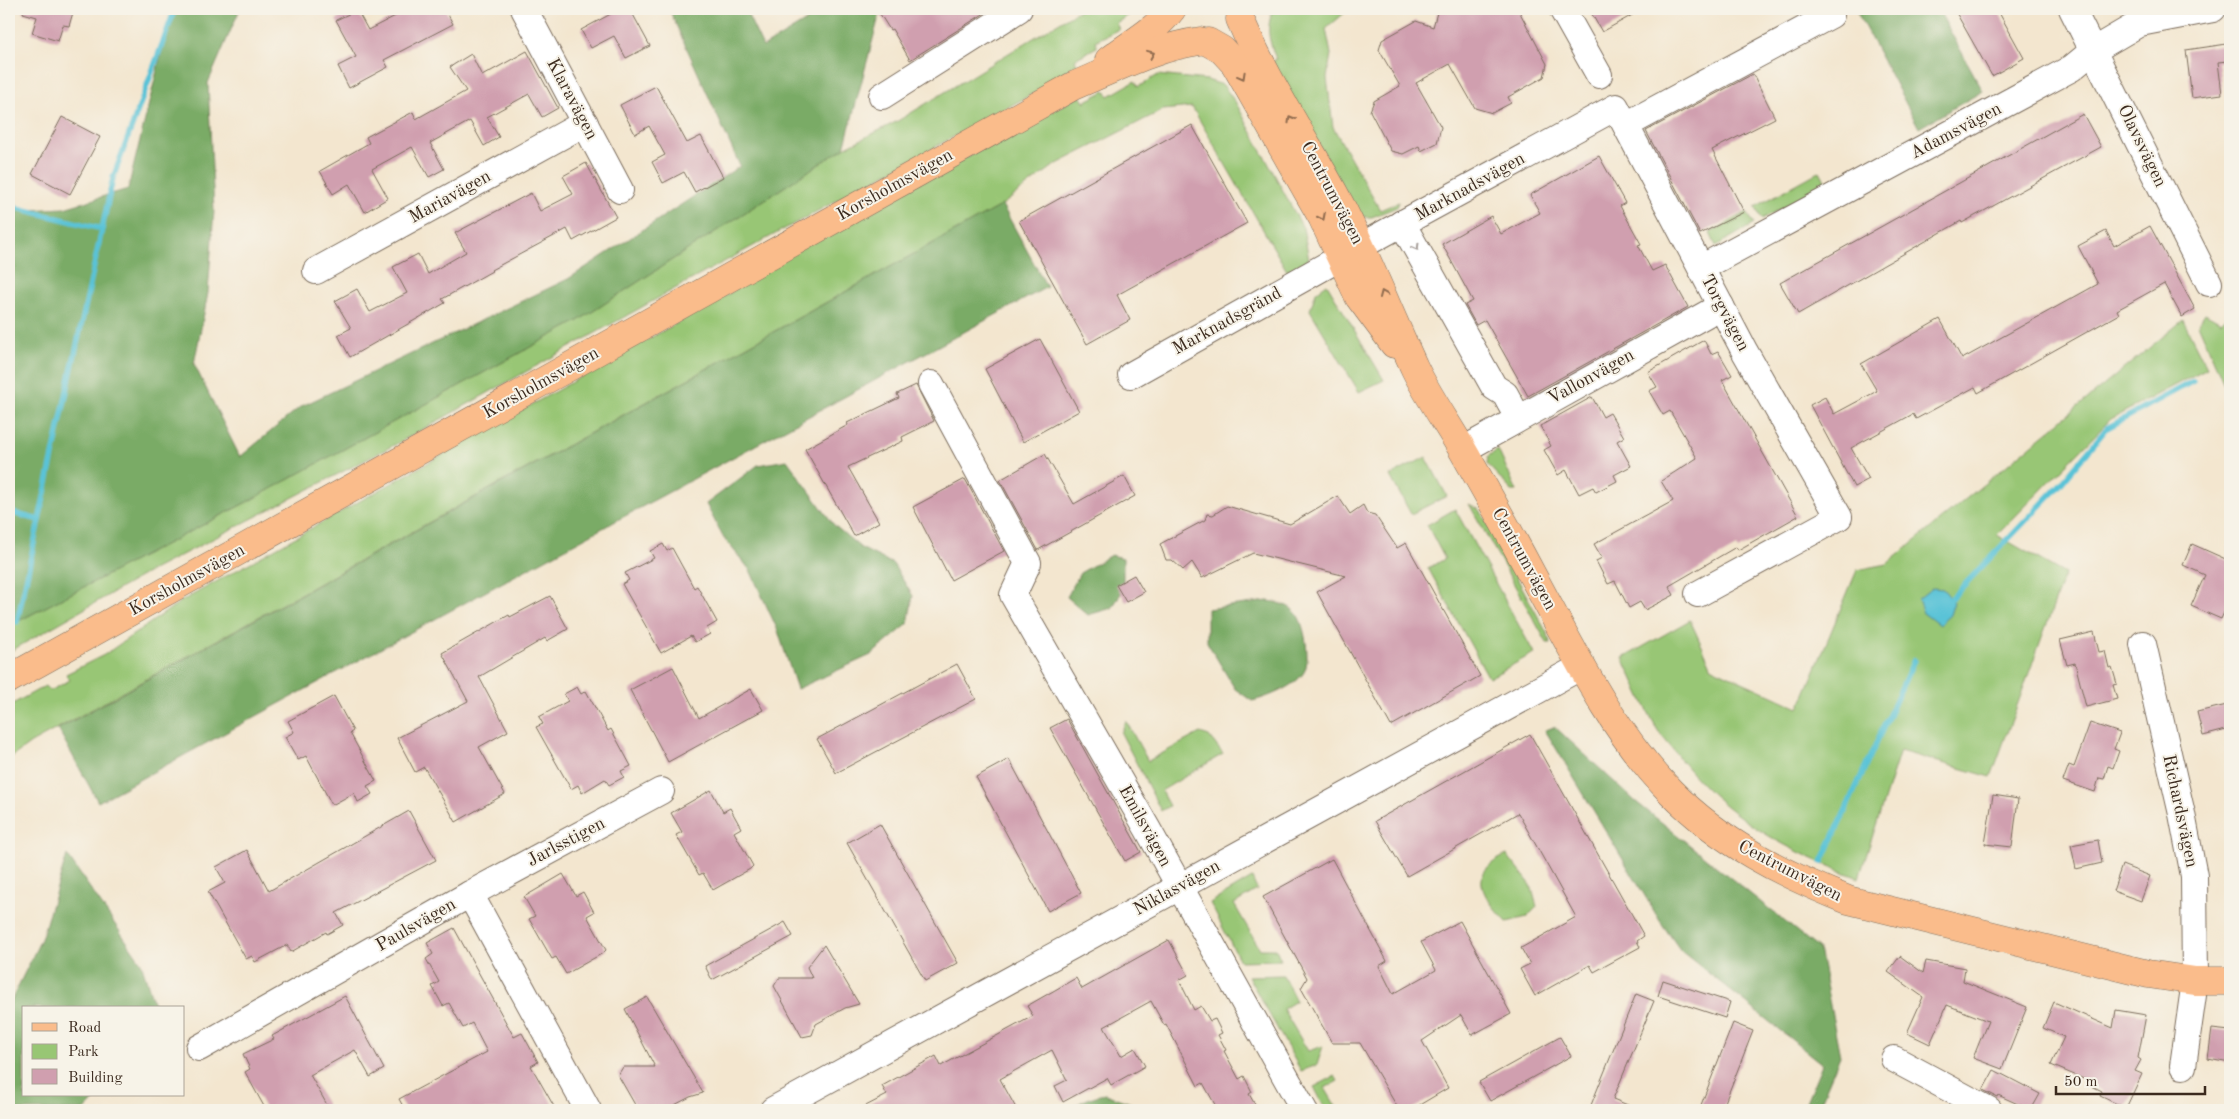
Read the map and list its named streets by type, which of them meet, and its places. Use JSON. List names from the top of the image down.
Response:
{
  "streets": {
    "main road": ["Korsholmsvägen", "Centrumvägen"],
    "street": [
      "Klaravägen",
      "Adamsvägen",
      "Olavsvägen",
      "Marknadsvägen",
      "Mariavägen",
      "Torgvägen",
      "Marknadsgränd",
      "Vallonvägen",
      "Richardsvägen",
      "Emilsvägen",
      "Jarlsstigen",
      "Niklasvägen",
      "Paulsvägen"
    ]
  },
  "crossings": [
    ["Klaravägen", "Mariavägen"],
    ["Adamsvägen", "Olavsvägen"],
    ["Adamsvägen", "Torgvägen"],
    ["Korsholmsvägen", "Centrumvägen"],
    ["Marknadsvägen", "Centrumvägen"],
    ["Marknadsvägen", "Torgvägen"],
    ["Marknadsvägen", "Marknadsgränd"],
    ["Centrumvägen", "Marknadsgränd"],
    ["Centrumvägen", "Vallonvägen"],
    ["Centrumvägen", "Richardsvägen"],
    ["Centrumvägen", "Niklasvägen"],
    ["Torgvägen", "Vallonvägen"],
    ["Emilsvägen", "Niklasvägen"],
    ["Jarlsstigen", "Paulsvägen"]
  ],
  "legend": ["Road", "Park", "Building"],
  "scale_bar": "50 m"
}
